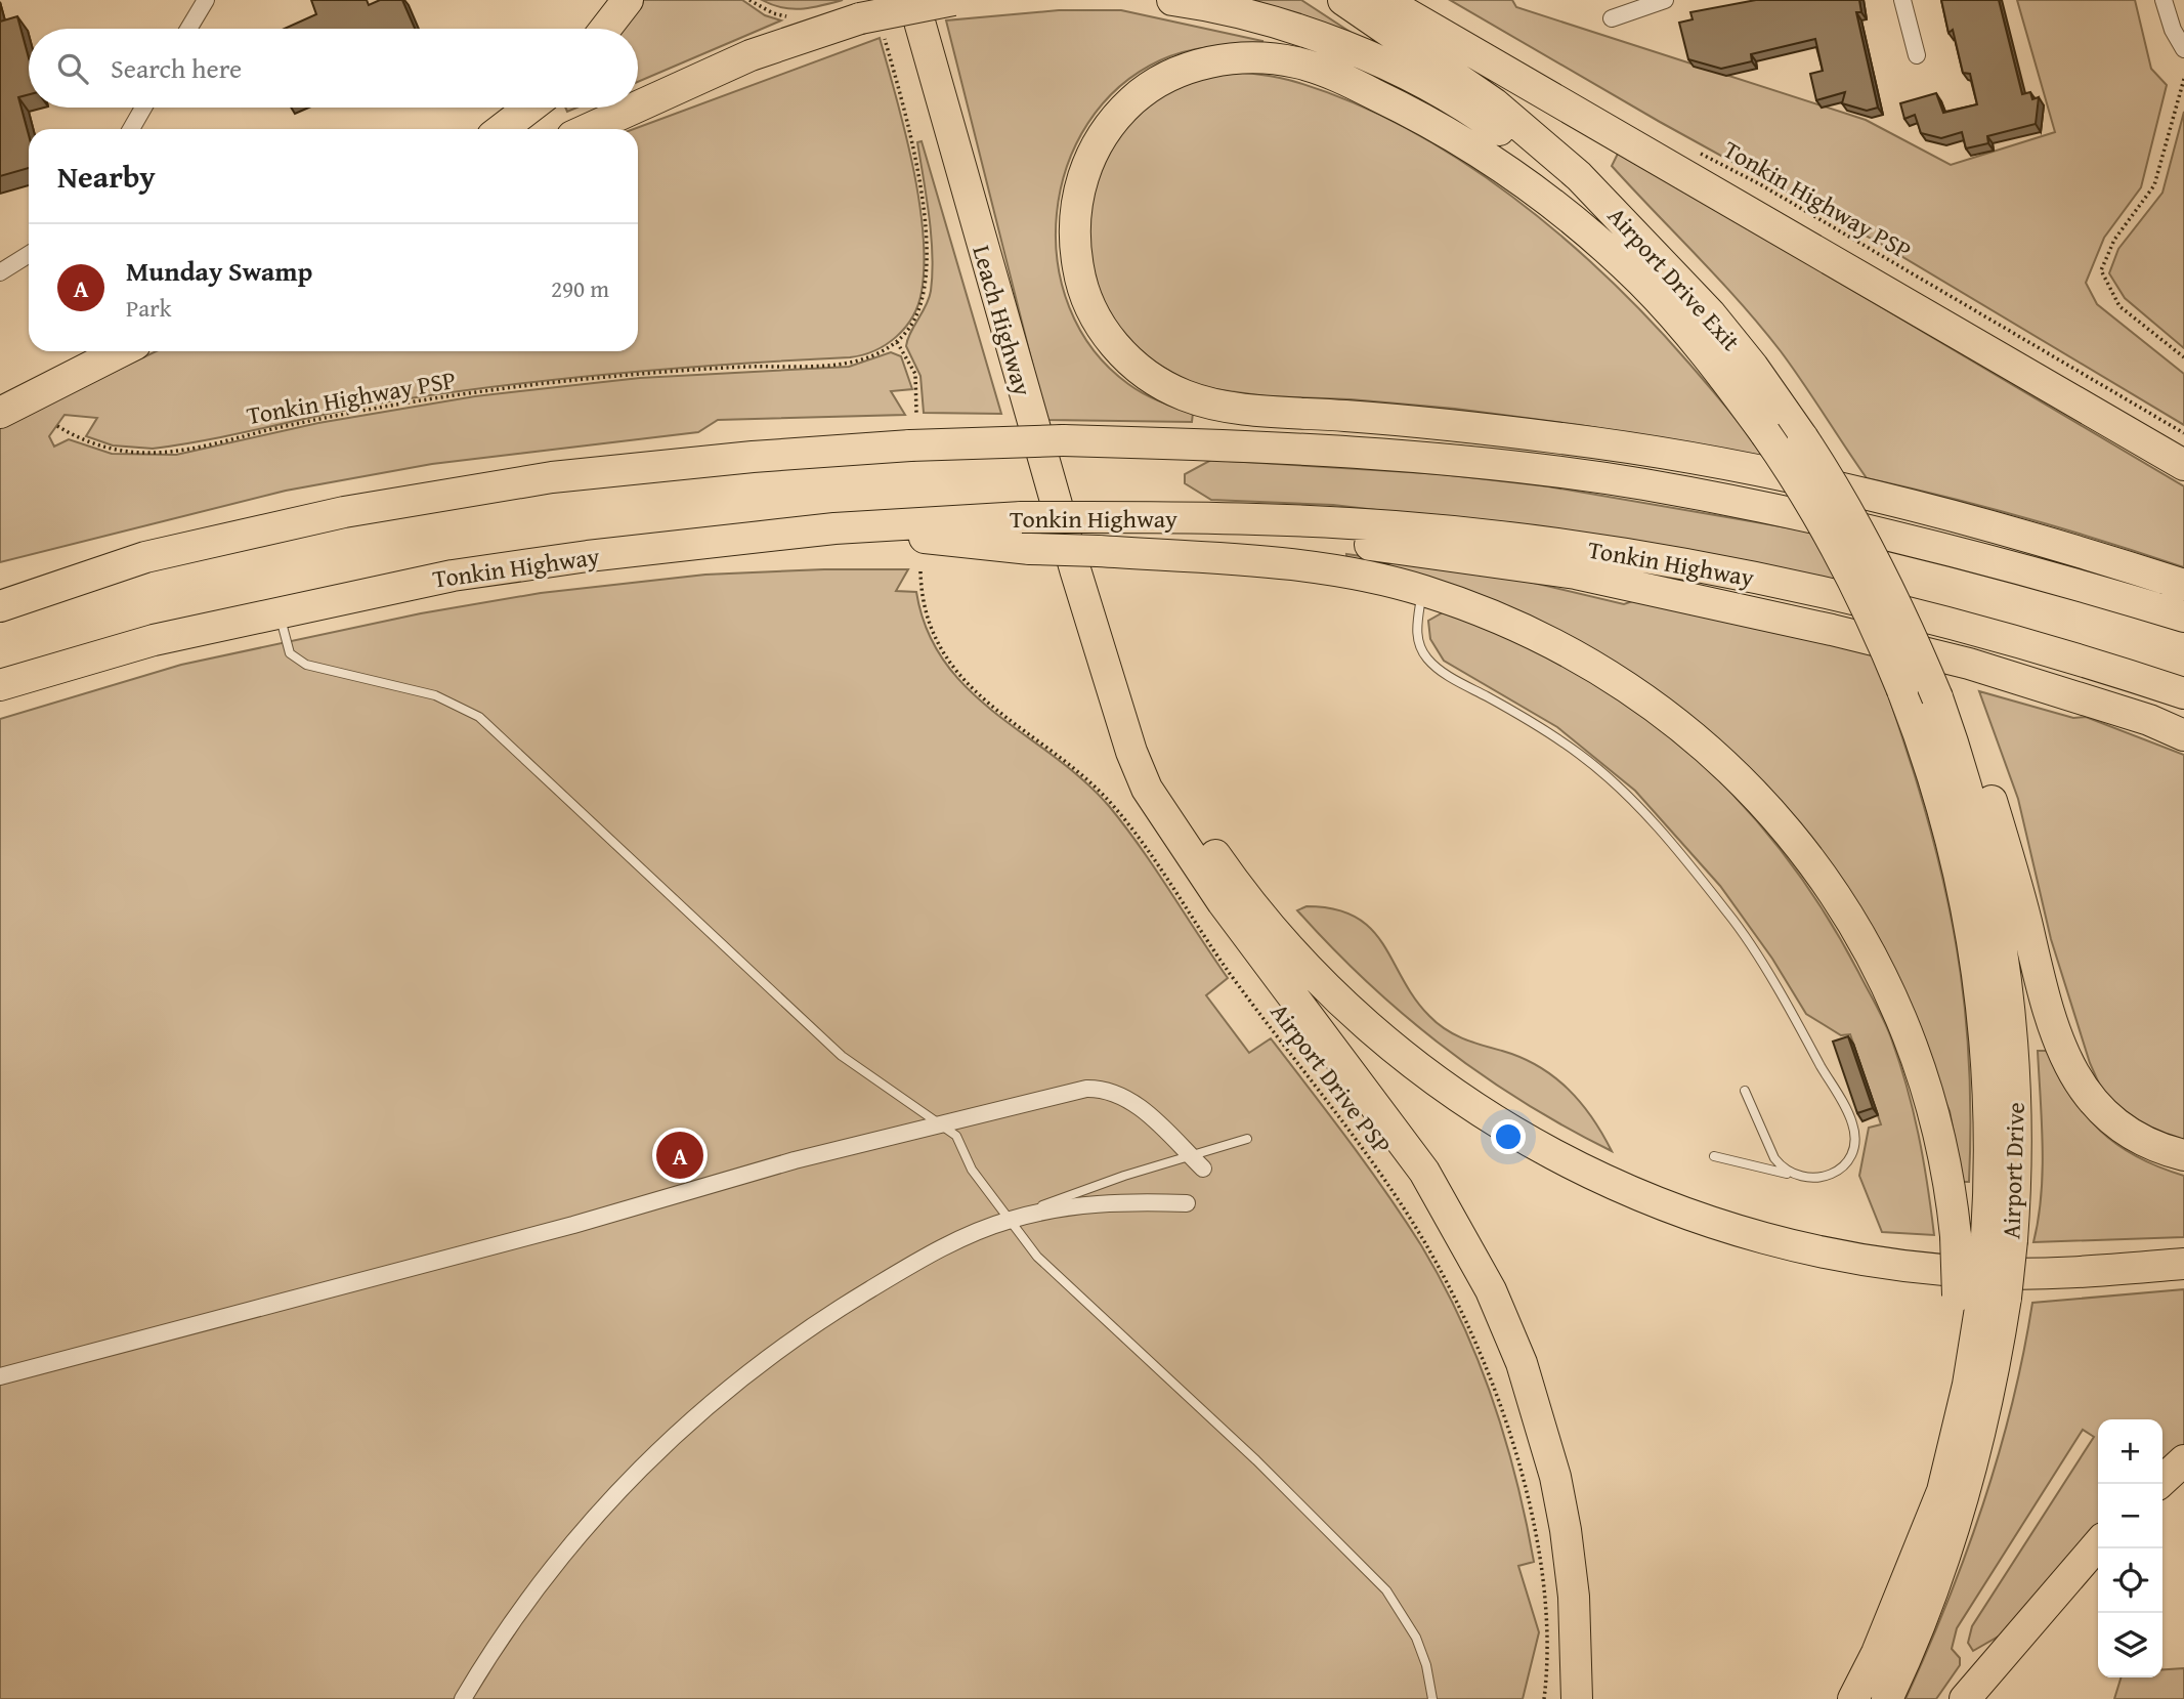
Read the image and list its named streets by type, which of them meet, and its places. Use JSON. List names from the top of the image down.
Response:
{
  "streets": {
    "highway": [
      "Airport Drive Exit",
      "Leach Highway",
      "Tonkin Highway",
      "Airport Drive"
    ],
    "path": ["Tonkin Highway PSP", "Airport Drive PSP"]
  },
  "crossings": [
    ["Airport Drive Exit", "Airport Drive"]
  ],
  "page": {
    "search": "Search here",
    "heading": "Nearby",
    "list": [
      {
        "mark": "A",
        "name": "Munday Swamp",
        "note": "Park",
        "value": "290 m"
      }
    ],
    "pins": "A",
    "map_buttons": ["+", "−"]
  }
}
